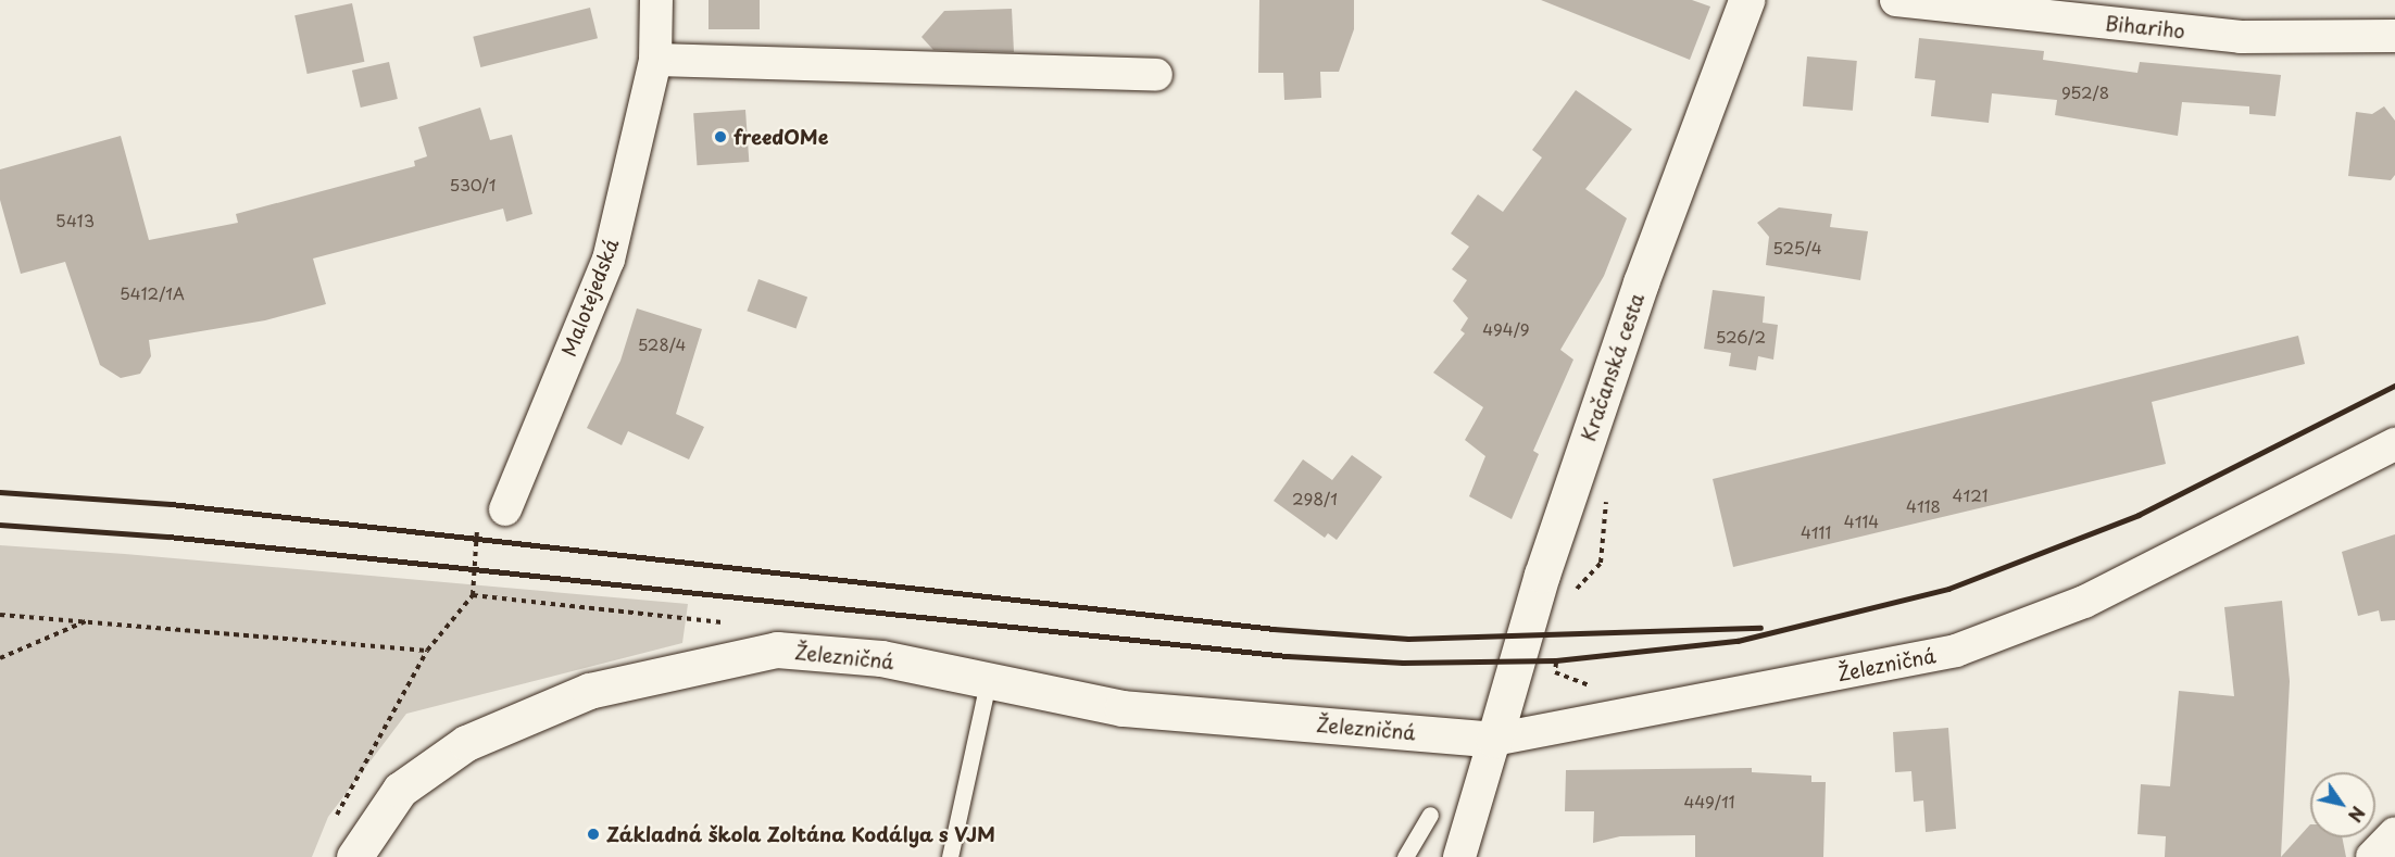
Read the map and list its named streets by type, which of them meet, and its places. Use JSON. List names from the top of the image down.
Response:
{
  "streets": {
    "street": [
      "Bihariho",
      "Malotejedská",
      "Kračanská cesta",
      "Železničná"
    ]
  },
  "crossings": [
    ["Kračanská cesta", "Železničná"]
  ],
  "places": ["freedOMe", "Základná škola Zoltána Kodálya s VJM"],
  "house_numbers": [
    "952/8",
    "530/1",
    "5413",
    "525/4",
    "5412/1A",
    "494/9",
    "526/2",
    "528/4",
    "4121",
    "298/1",
    "4118",
    "4114",
    "4111",
    "449/11"
  ],
  "north": "bottom right"
}
